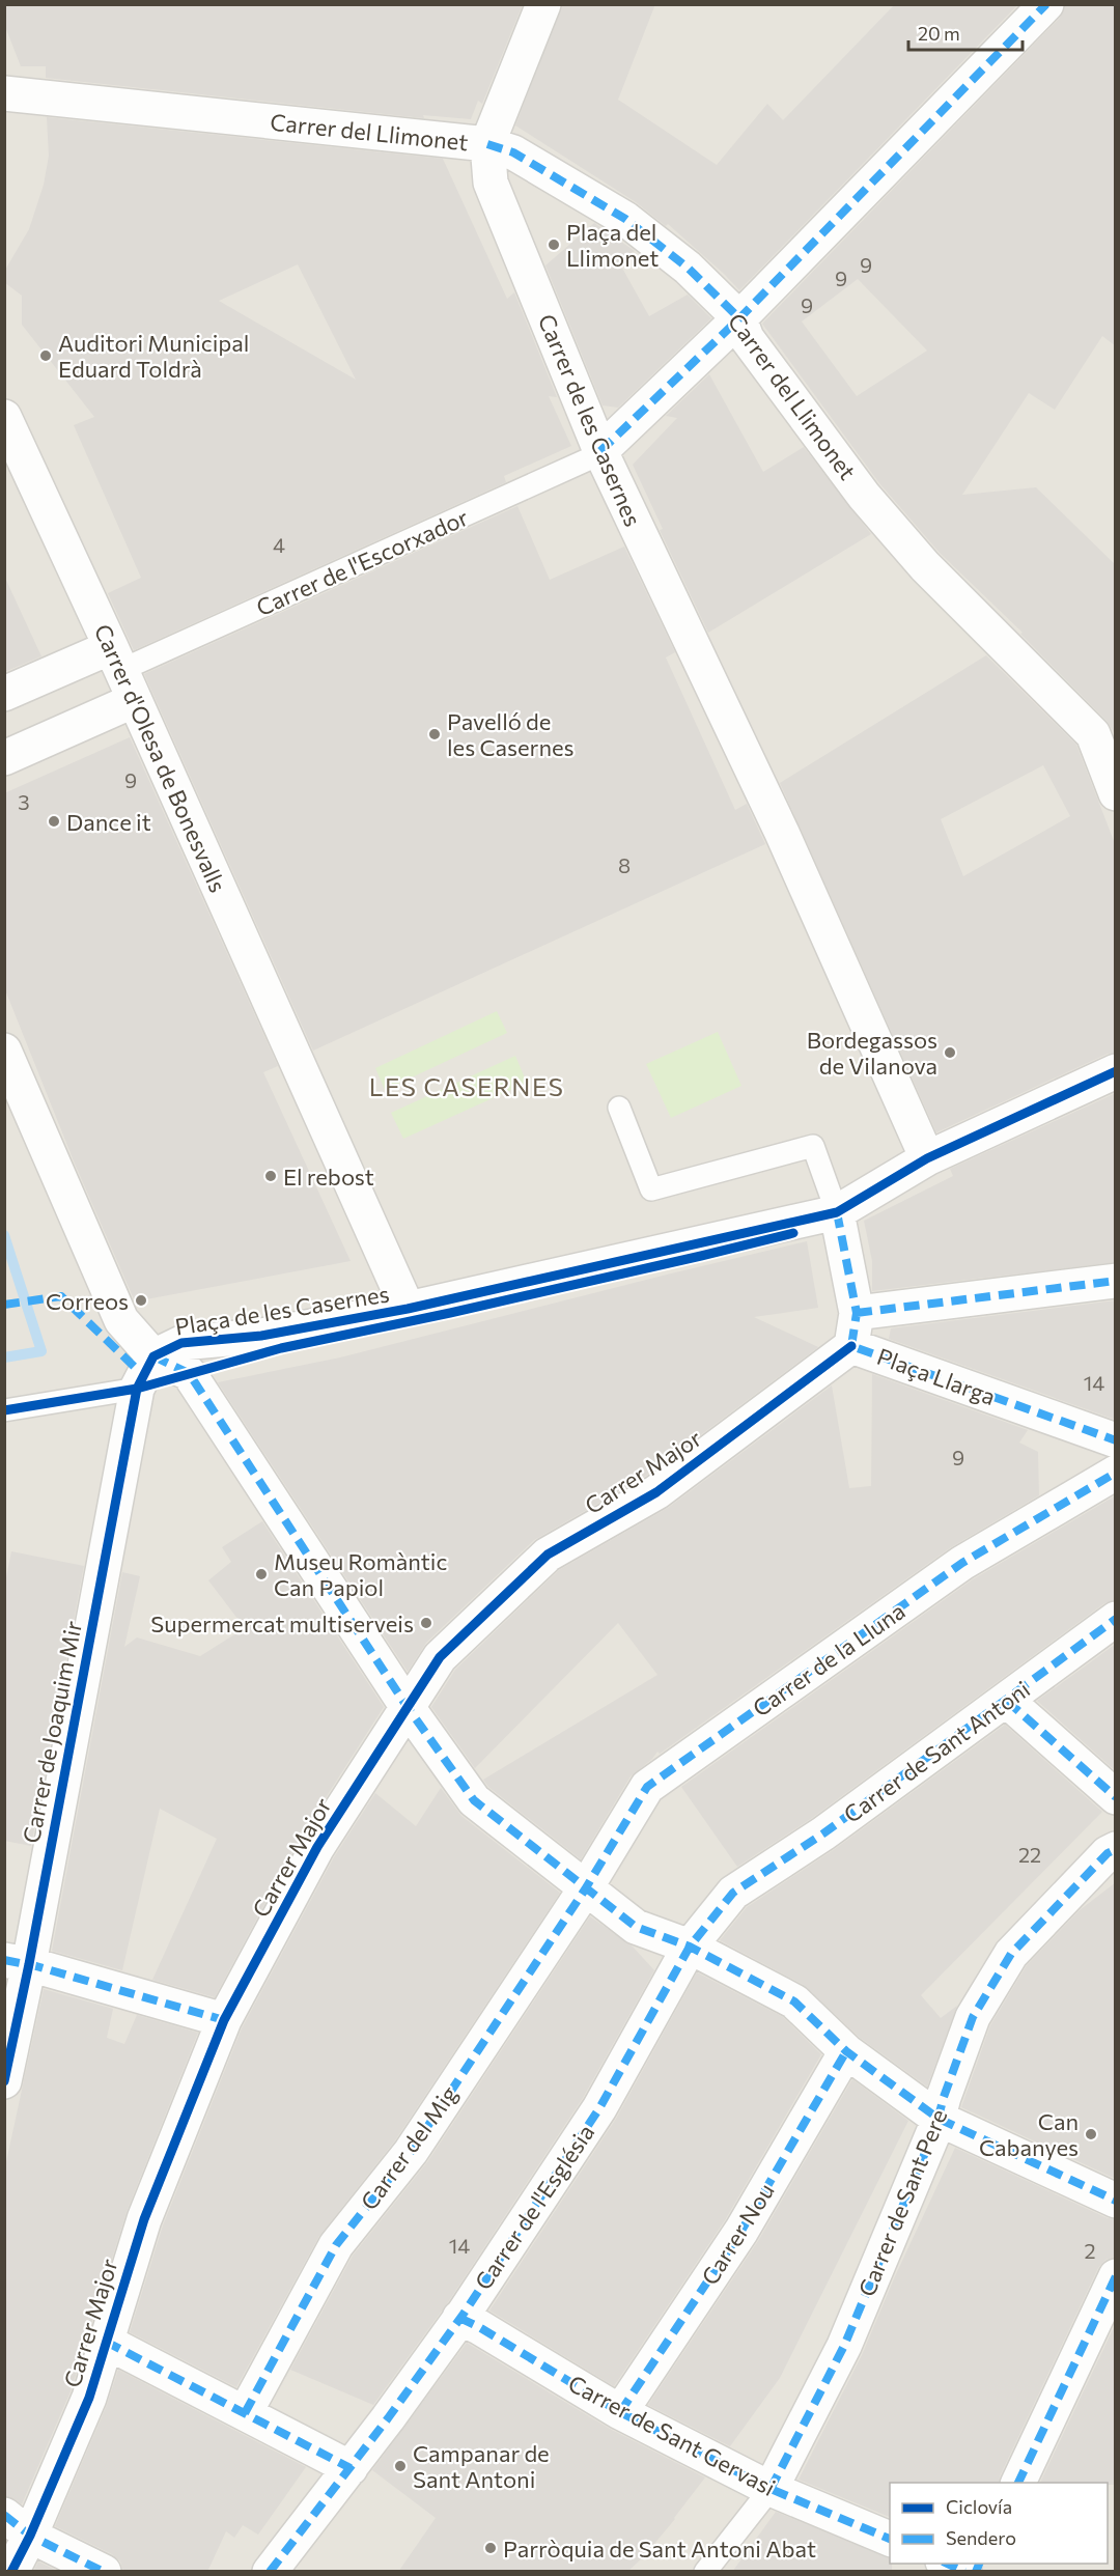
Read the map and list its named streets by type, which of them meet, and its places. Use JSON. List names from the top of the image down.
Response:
{
  "streets": {
    "street": [
      "Carrer del Llimonet",
      "Carrer de les Casernes",
      "Carrer de l'Escorxador",
      "Carrer d'Olesa de Bonesvalls",
      "Plaça de les Casernes",
      "Plaça Llarga",
      "Carrer Major",
      "Carrer de la Lluna",
      "Carrer de Joaquim Mir",
      "Carrer de Sant Antoni",
      "Carrer del Mig",
      "Carrer de Sant Pere",
      "Carrer de l'Església",
      "Carrer Nou",
      "Carrer de Sant Gervasi"
    ]
  },
  "crossings": [
    ["Carrer del Llimonet", "Carrer de les Casernes"],
    ["Carrer de les Casernes", "Carrer de l'Escorxador"],
    ["Carrer de les Casernes", "Plaça de les Casernes"],
    ["Carrer de l'Escorxador", "Carrer d'Olesa de Bonesvalls"],
    ["Carrer d'Olesa de Bonesvalls", "Plaça de les Casernes"],
    ["Plaça de les Casernes", "Plaça Llarga"],
    ["Plaça de les Casernes", "Carrer de Joaquim Mir"],
    ["Plaça Llarga", "Carrer Major"],
    ["Carrer de la Lluna", "Carrer del Mig"],
    ["Carrer de Sant Antoni", "Carrer de l'Església"],
    ["Carrer de Sant Pere", "Carrer de Sant Gervasi"],
    ["Carrer de l'Església", "Carrer de Sant Gervasi"],
    ["Carrer Nou", "Carrer de Sant Gervasi"]
  ],
  "districts": ["LES CASERNES"],
  "places": [
    "Plaça del Llimonet",
    "Auditori Municipal Eduard Toldrà",
    "Pavelló de les Casernes",
    "Dance it",
    "Bordegassos de Vilanova",
    "El rebost",
    "Correos",
    "Museu Romàntic Can Papiol",
    "Supermercat multiserveis",
    "Can Cabanyes",
    "Campanar de Sant Antoni",
    "Parròquia de Sant Antoni Abat"
  ],
  "house_numbers": [
    "9",
    "9",
    "9",
    "4",
    "9",
    "3",
    "8",
    "14",
    "9",
    "22",
    "14",
    "2"
  ],
  "legend": ["Ciclovía", "Sendero"],
  "scale_bar": "20 m"
}
